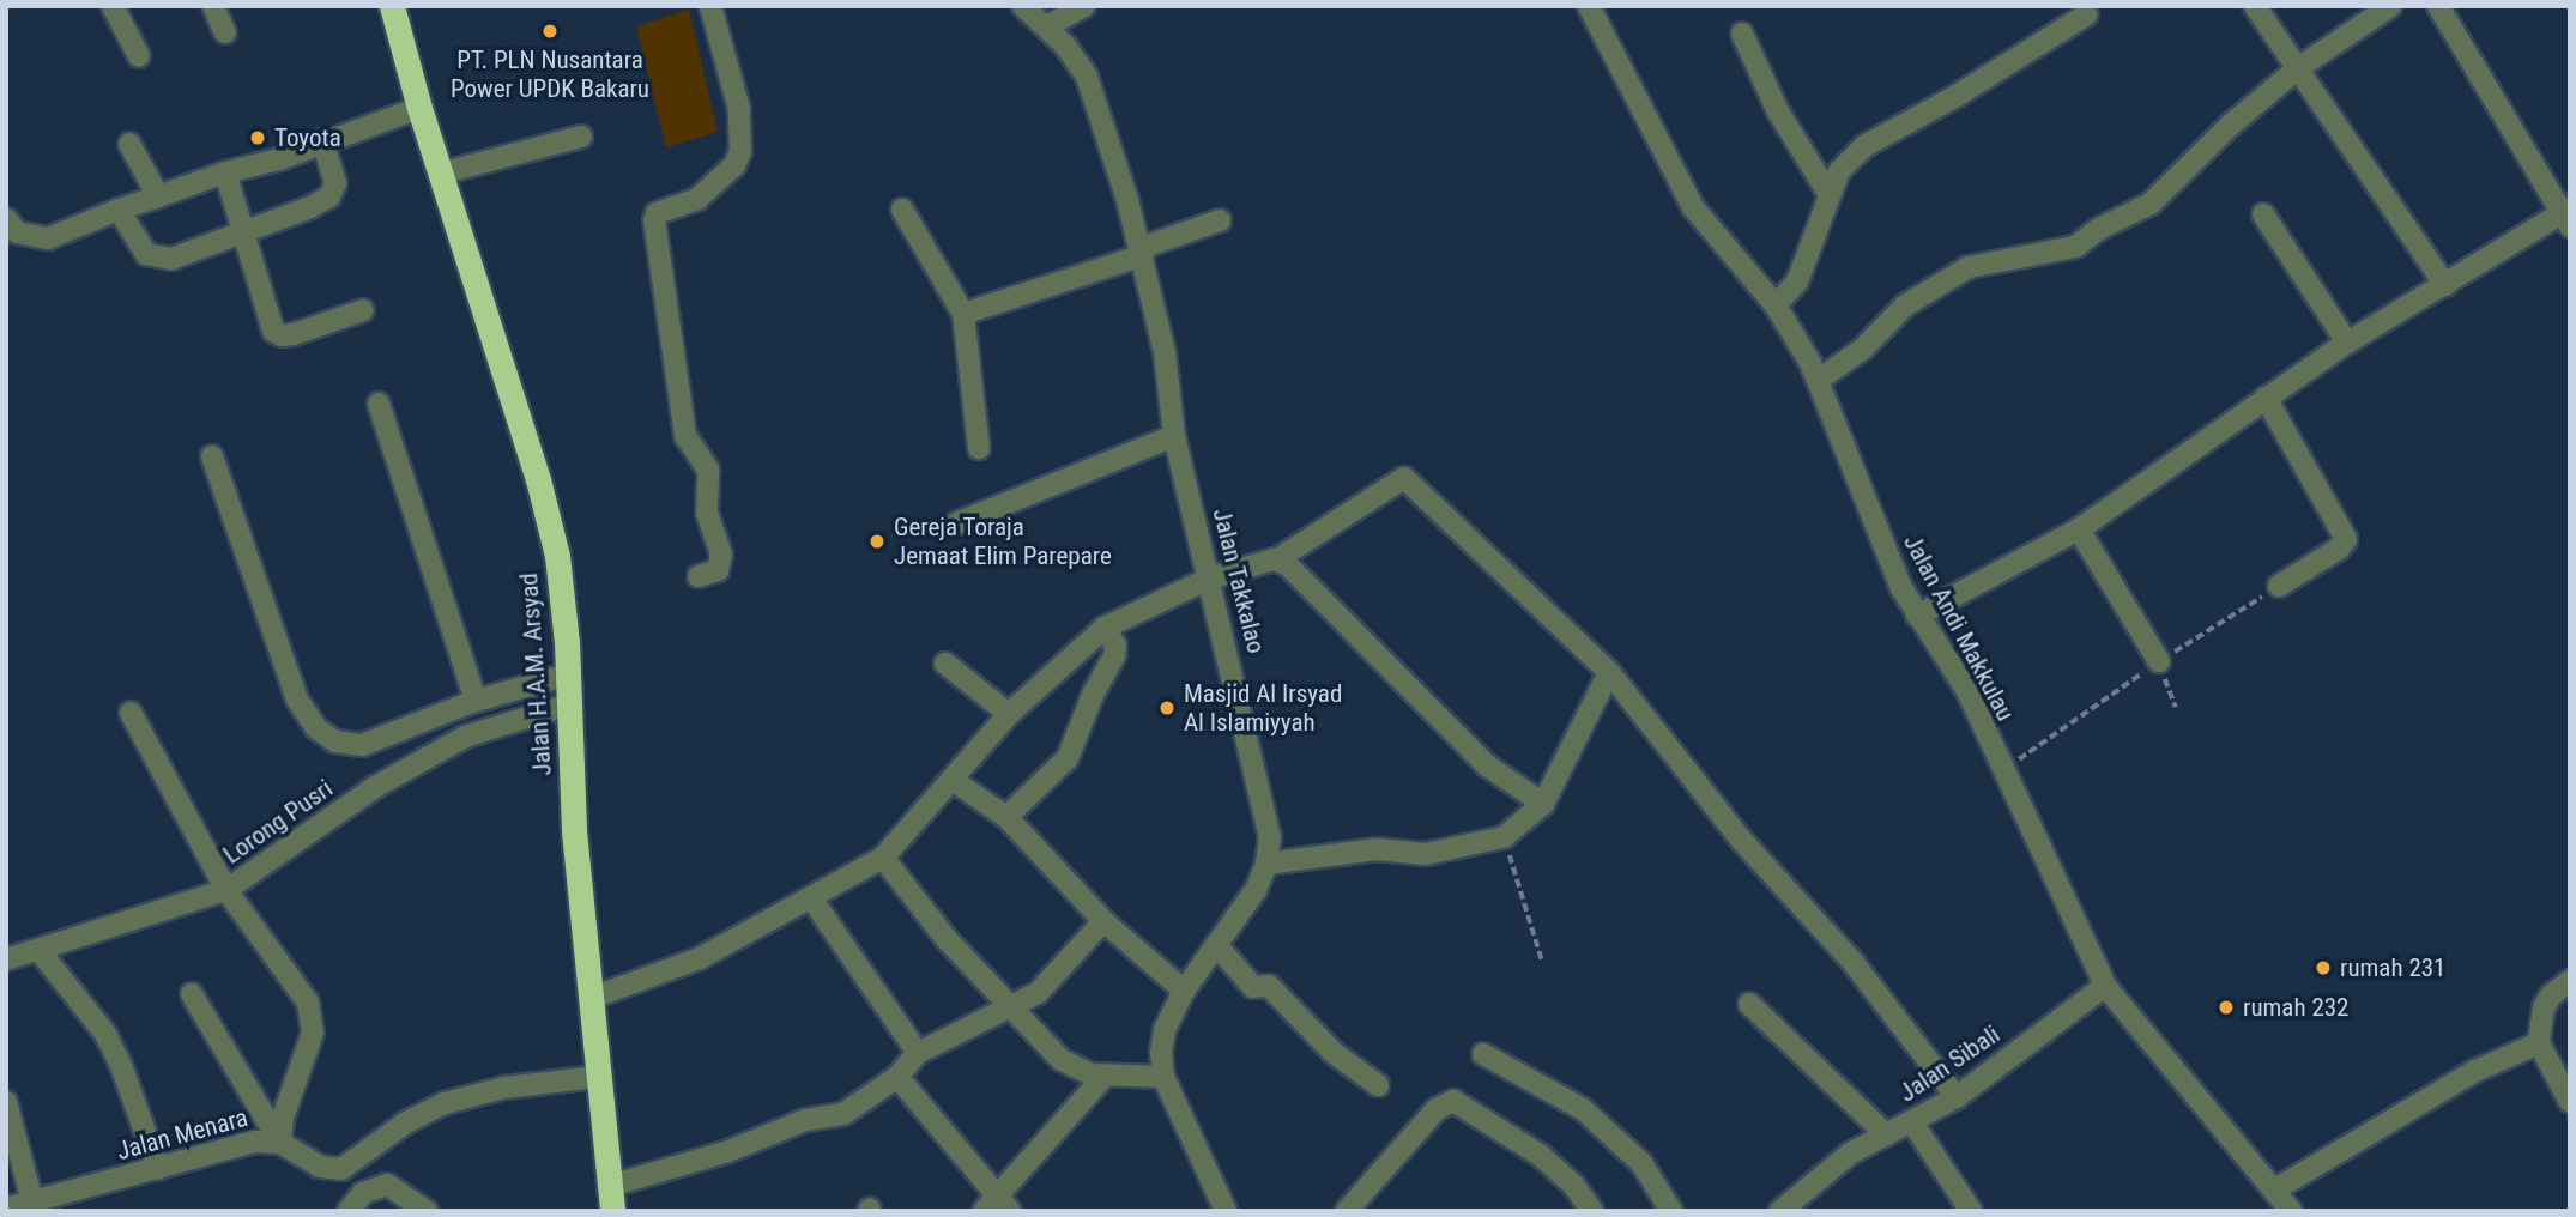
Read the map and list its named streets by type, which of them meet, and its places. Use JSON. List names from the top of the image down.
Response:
{
  "streets": {
    "highway": ["Jalan H.A.M. Arsyad"],
    "street": [
      "Jalan Takkalao",
      "Jalan Andi Makkulau",
      "Lorong Pusri",
      "Jalan Sibali",
      "Jalan Menara"
    ]
  },
  "crossings": [
    ["Jalan Andi Makkulau", "Jalan Sibali"],
    ["Jalan H.A.M. Arsyad", "Lorong Pusri"],
    ["Jalan H.A.M. Arsyad", "Jalan Menara"]
  ],
  "places": [
    "PT. PLN Nusantara Power UPDK Bakaru",
    "Toyota",
    "Gereja Toraja Jemaat Elim Parepare",
    "Masjid Al Irsyad Al Islamiyyah",
    "rumah 231",
    "rumah 232"
  ]
}
